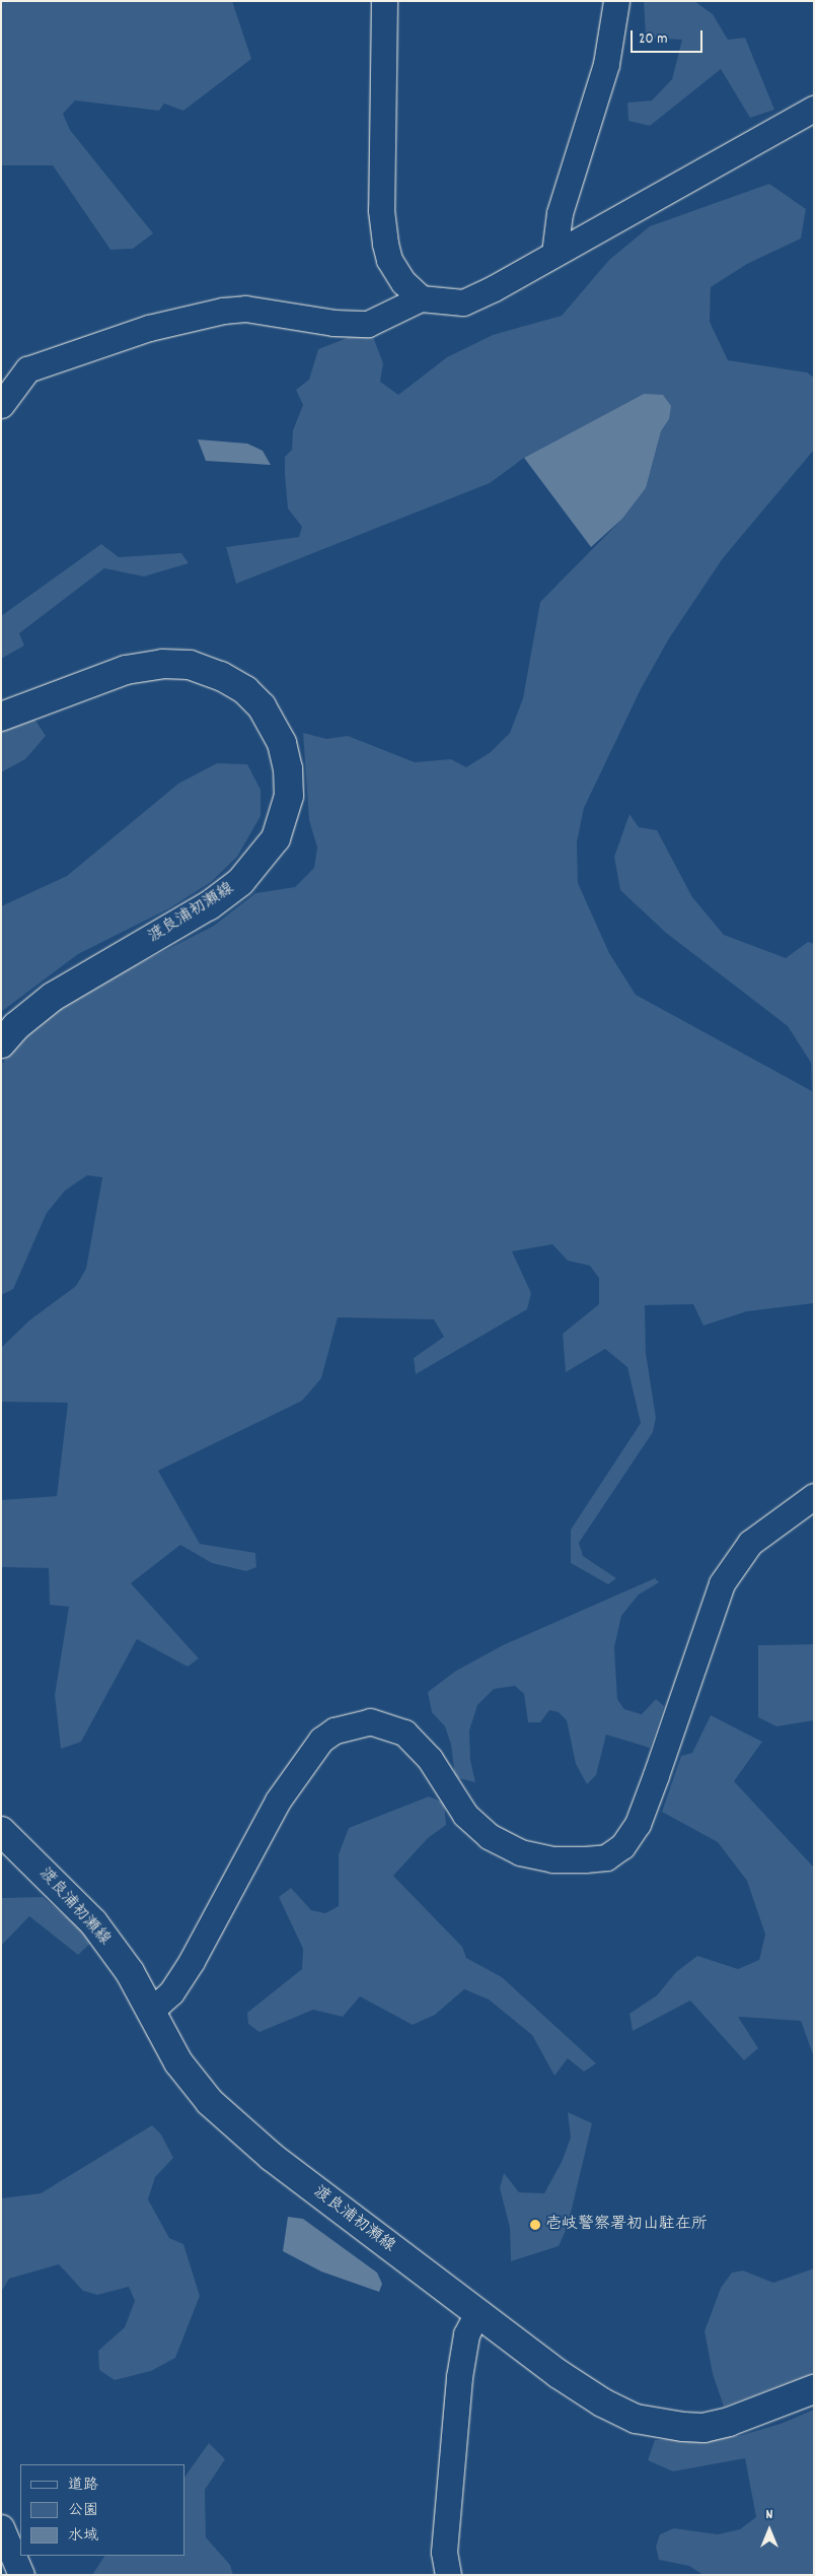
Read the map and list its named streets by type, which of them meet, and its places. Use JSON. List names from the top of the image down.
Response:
{
  "streets": {
    "main road": ["渡良浦初瀬線"]
  },
  "places": ["壱岐警察署初山駐在所"],
  "legend": ["道路", "公園", "水域"],
  "scale_bar": "20 m",
  "north": "top"
}
